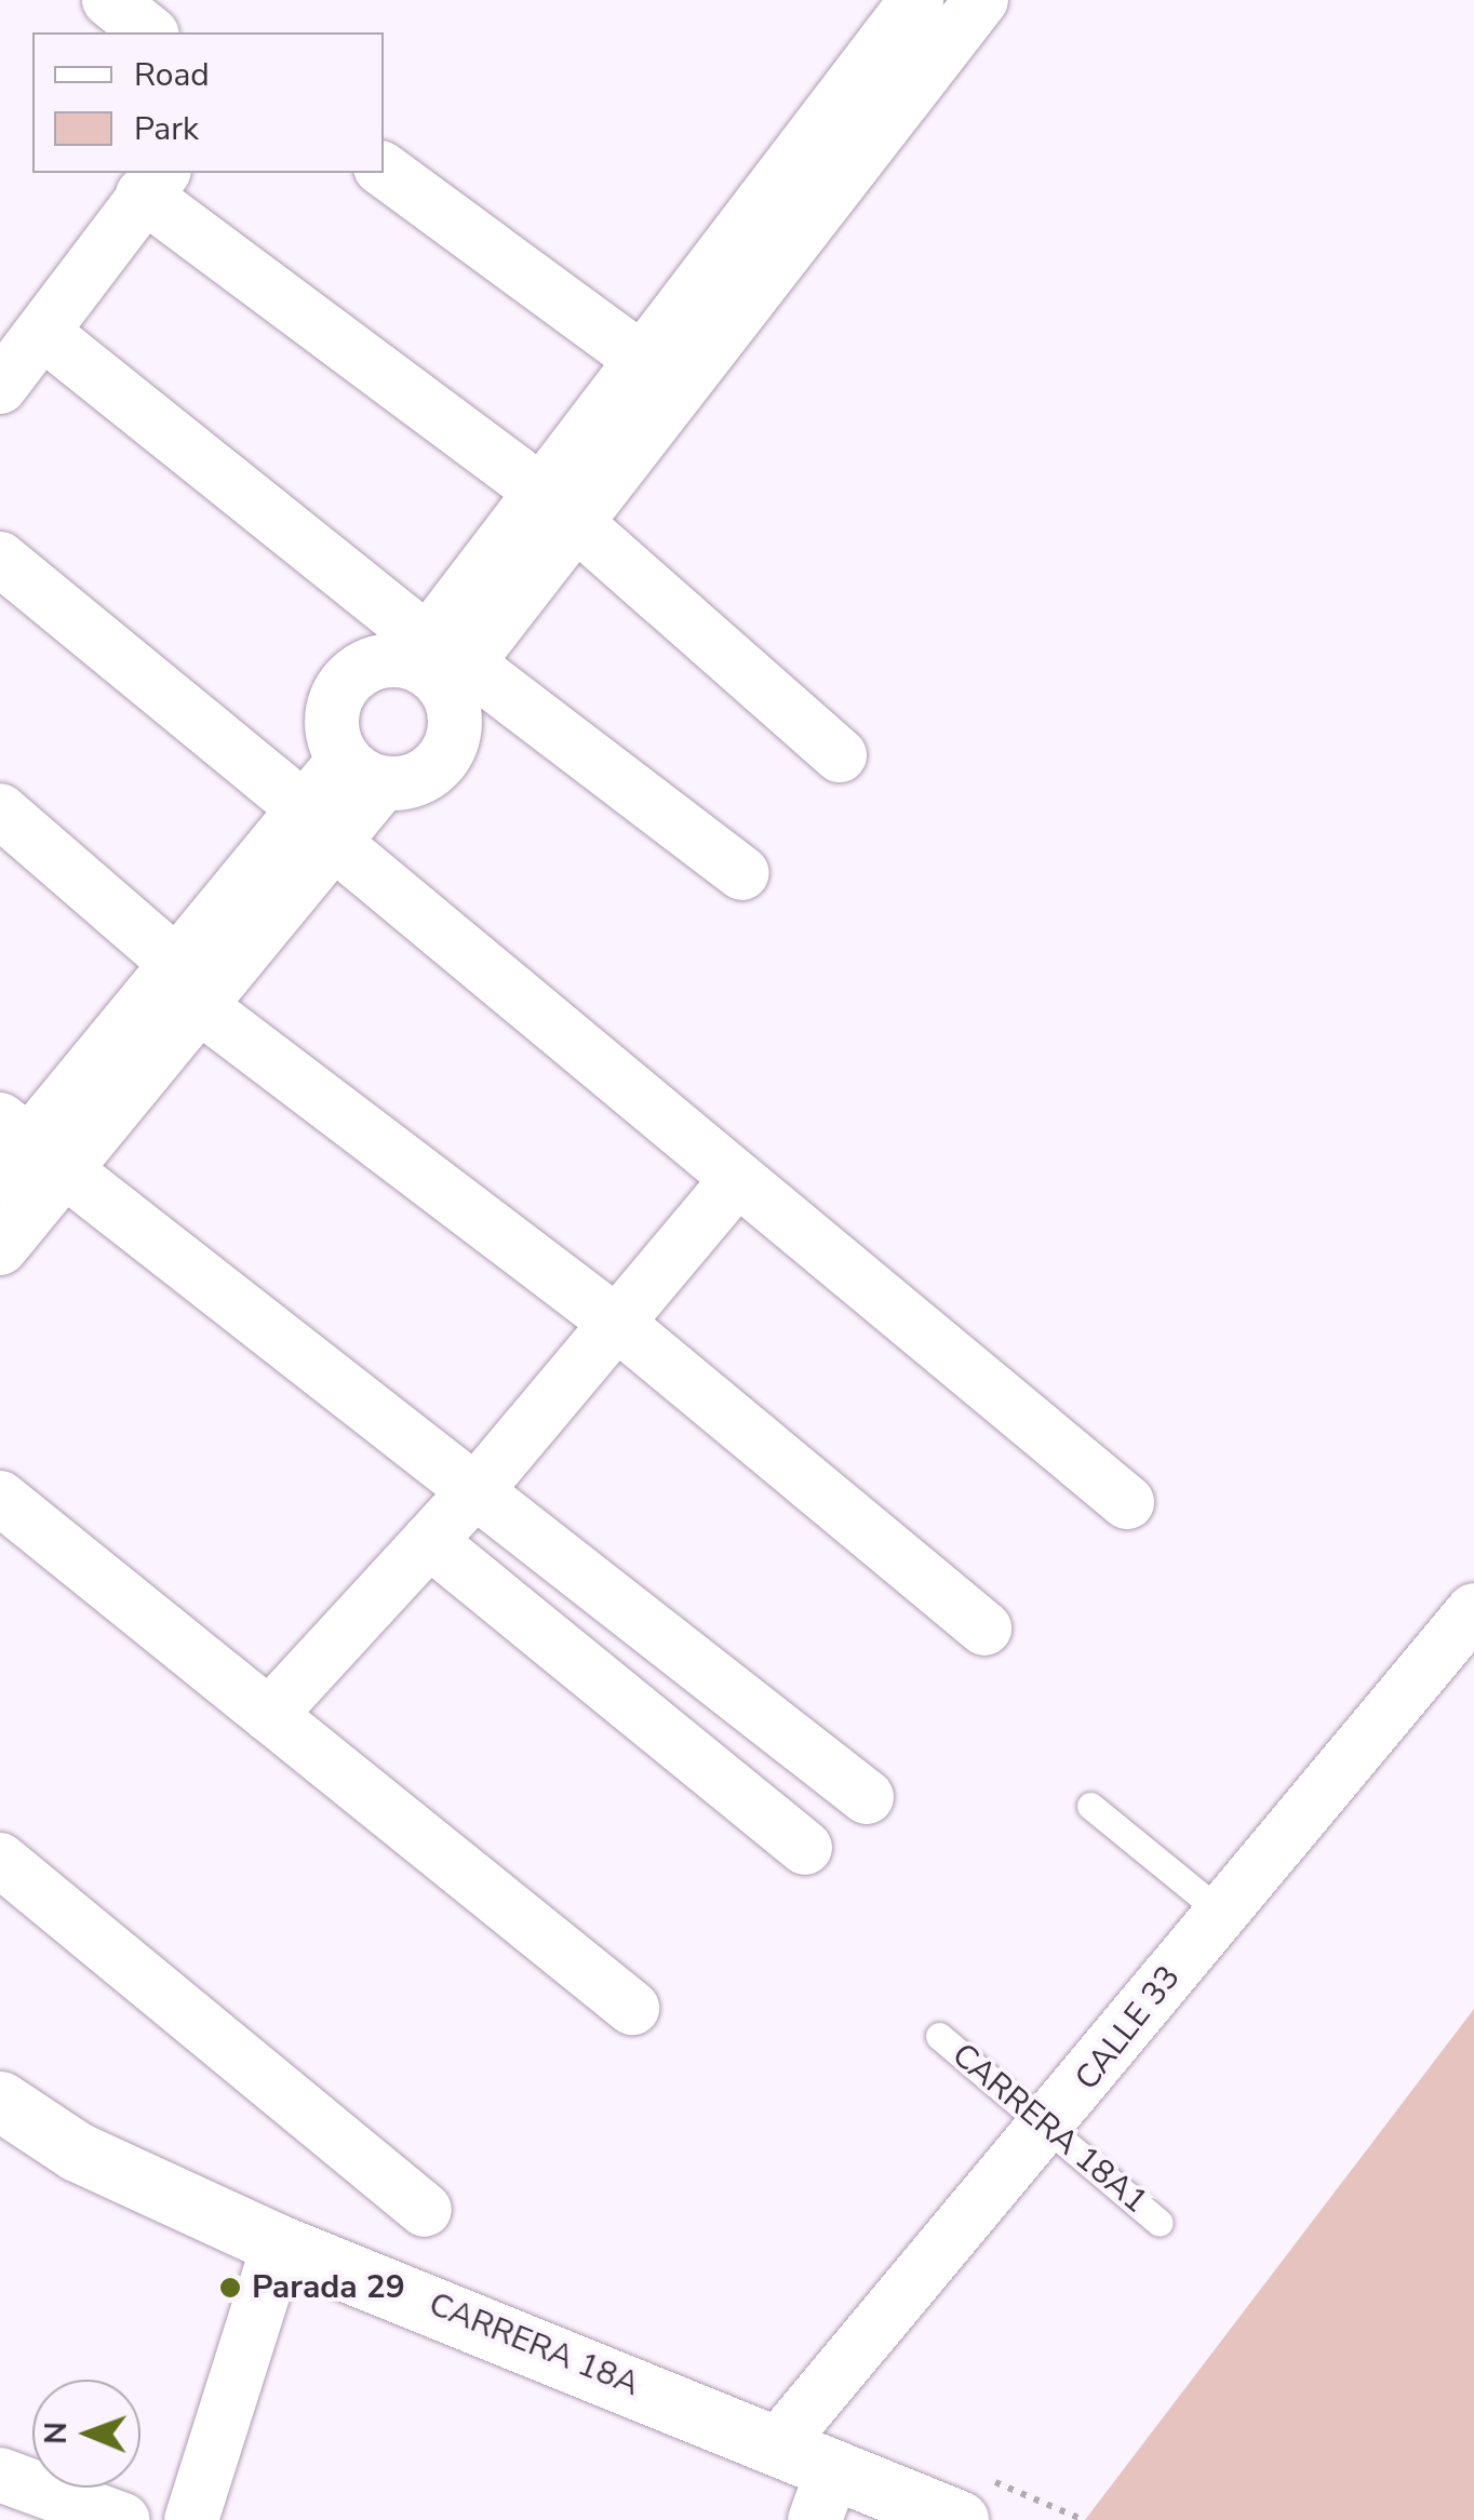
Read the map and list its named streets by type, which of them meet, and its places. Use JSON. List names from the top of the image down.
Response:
{
  "streets": {
    "main road": ["CARRERA 18A"],
    "street": ["CALLE 33"],
    "lane": ["CARRERA 18A1"]
  },
  "crossings": [
    ["CALLE 33", "CARRERA 18A1"],
    ["CALLE 33", "CARRERA 18A"]
  ],
  "places": ["Parada 29"],
  "legend": ["Road", "Park"],
  "north": "left"
}
